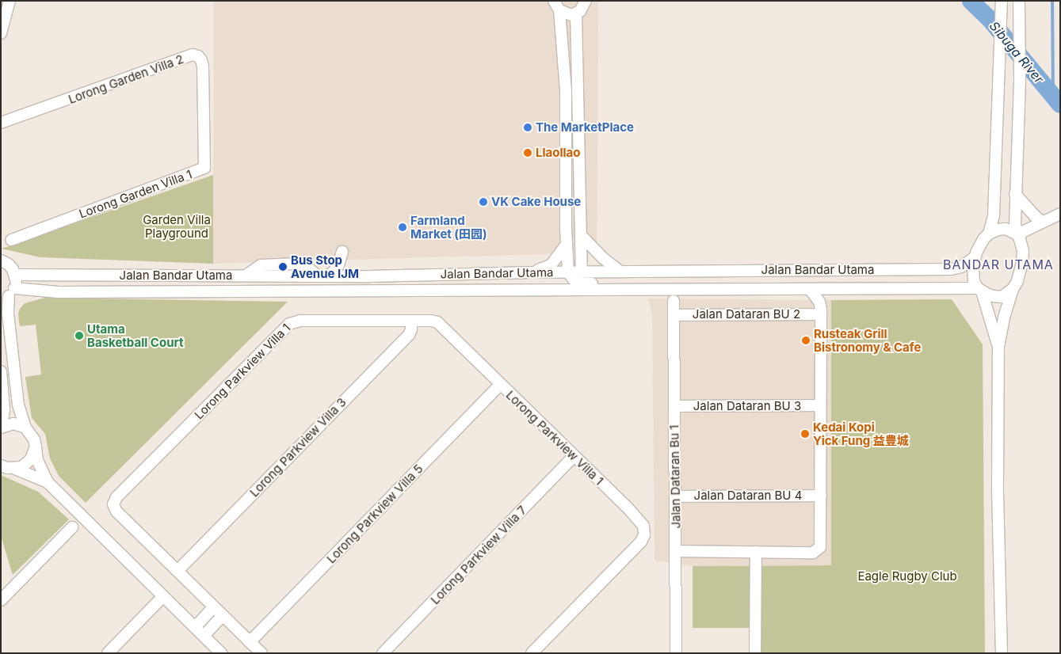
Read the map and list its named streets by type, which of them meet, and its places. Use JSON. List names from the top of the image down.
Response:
{
  "streets": {
    "street": [
      "Lorong Garden Villa 2",
      "Lorong Garden Villa 1",
      "Jalan Bandar Utama",
      "Jalan Dataran BU 2",
      "Lorong Parkview Villa 1",
      "Jalan Dataran BU 3",
      "Lorong Parkview Villa 3",
      "Jalan Dataran Bu 1",
      "Jalan Dataran BU 4",
      "Lorong Parkview Villa 5",
      "Lorong Parkview Villa 7"
    ]
  },
  "crossings": [
    ["Lorong Garden Villa 2", "Lorong Garden Villa 1"],
    ["Jalan Dataran BU 2", "Jalan Dataran Bu 1"],
    ["Lorong Parkview Villa 1", "Lorong Parkview Villa 3"],
    ["Lorong Parkview Villa 1", "Lorong Parkview Villa 5"],
    ["Lorong Parkview Villa 1", "Lorong Parkview Villa 7"],
    ["Jalan Dataran BU 3", "Jalan Dataran Bu 1"],
    ["Jalan Dataran Bu 1", "Jalan Dataran BU 4"]
  ],
  "districts": ["BANDAR UTAMA"],
  "water": ["Sibuga River"],
  "parks": ["Garden Villa Playground", "Eagle Rugby Club"],
  "places": [
    "The MarketPlace",
    "Llaollao",
    "VK Cake House",
    "Farmland Market (田园)",
    "Bus Stop Avenue IJM",
    "Utama Basketball Court",
    "Rusteak Grill Bistronomy & Cafe",
    "Kedai Kopi Yick Fung 益豊城"
  ]
}
